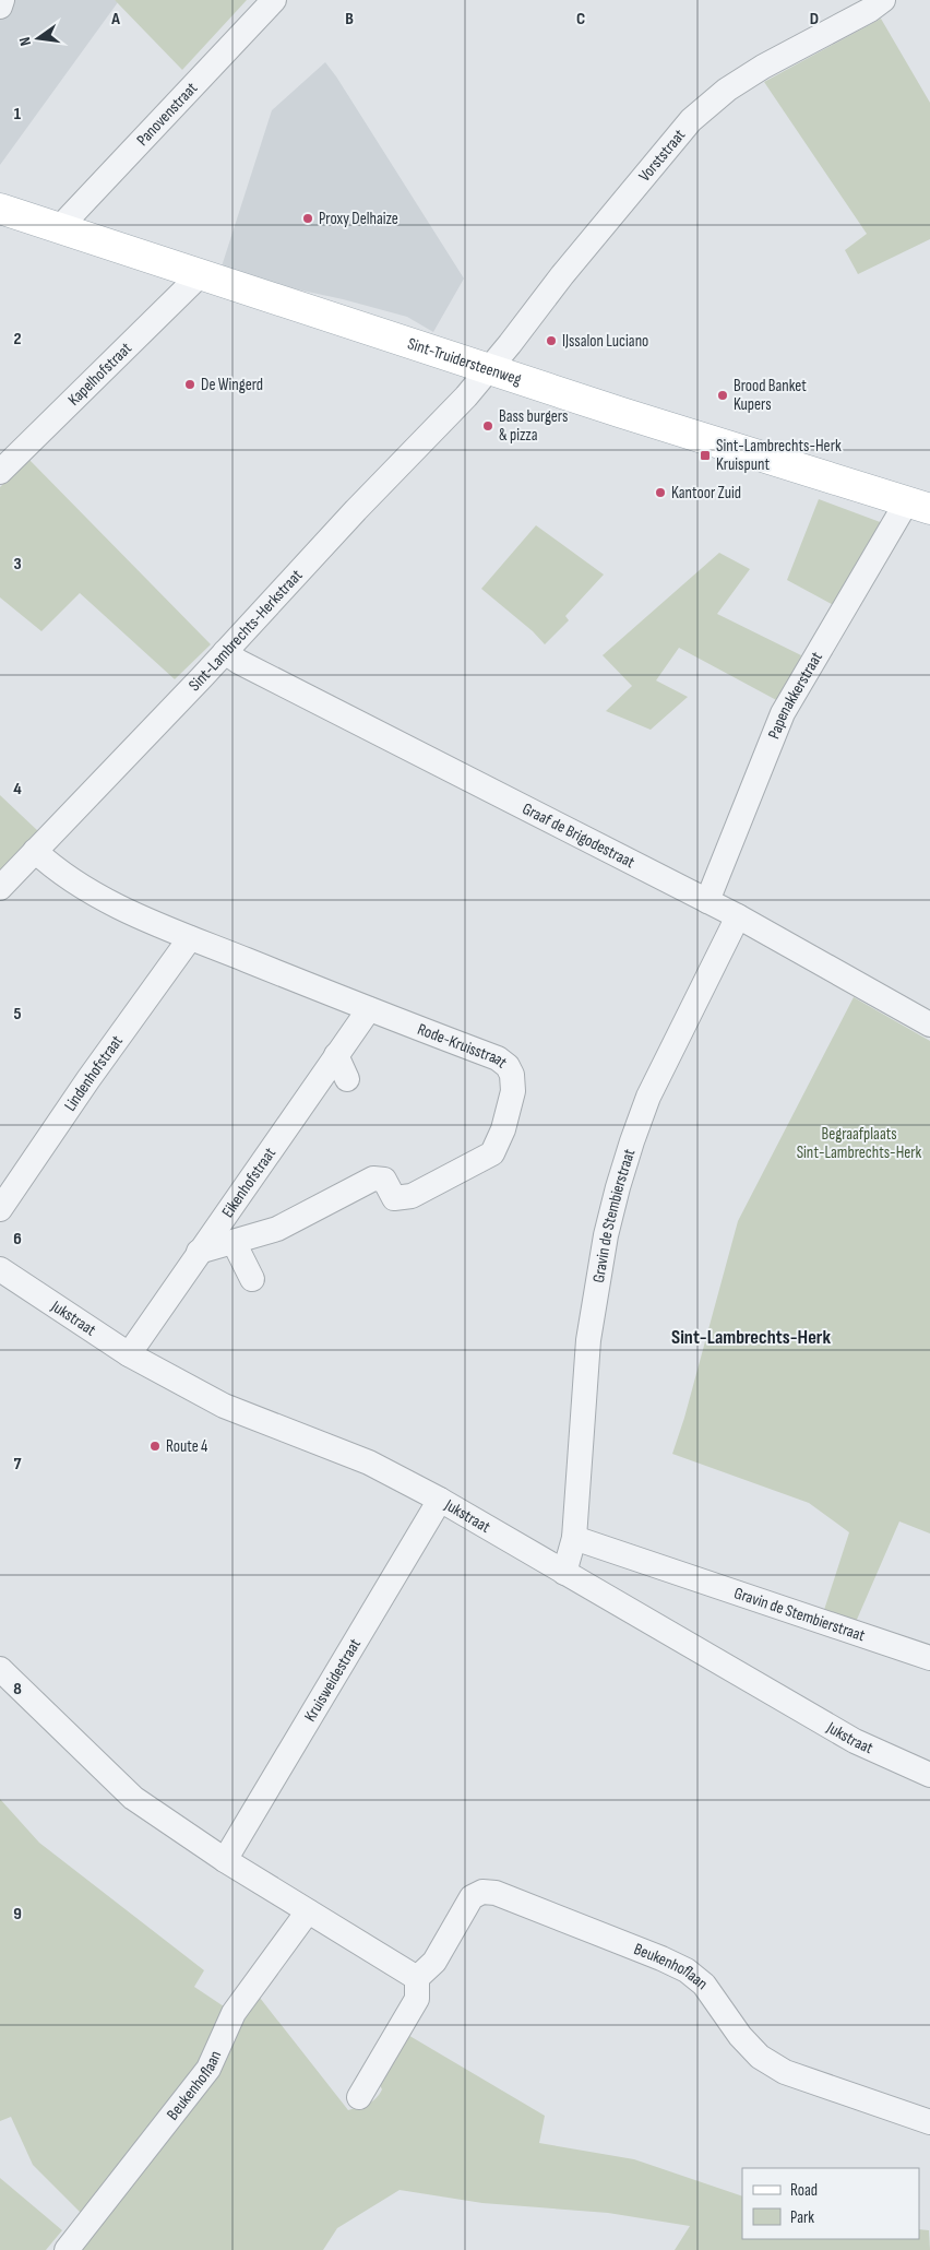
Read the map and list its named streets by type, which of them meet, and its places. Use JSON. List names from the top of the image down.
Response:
{
  "streets": {
    "main road": ["Sint-Truidersteenweg"],
    "street": [
      "Panovenstraat",
      "Vorststraat",
      "Kapelhofstraat",
      "Sint-Lambrechts-Herkstraat",
      "Papenakkerstraat",
      "Graaf de Brigodestraat",
      "Rode-Kruisstraat",
      "Lindenhofstraat",
      "Eikenhofstraat",
      "Gravin de Stembierstraat",
      "Jukstraat",
      "Kruisweidestraat",
      "Beukenhoflaan"
    ]
  },
  "crossings": [
    ["Panovenstraat", "Sint-Truidersteenweg"],
    ["Vorststraat", "Sint-Truidersteenweg"],
    ["Vorststraat", "Sint-Lambrechts-Herkstraat"],
    ["Sint-Truidersteenweg", "Kapelhofstraat"],
    ["Sint-Truidersteenweg", "Sint-Lambrechts-Herkstraat"],
    ["Sint-Truidersteenweg", "Papenakkerstraat"],
    ["Sint-Lambrechts-Herkstraat", "Graaf de Brigodestraat"],
    ["Sint-Lambrechts-Herkstraat", "Rode-Kruisstraat"],
    ["Papenakkerstraat", "Graaf de Brigodestraat"],
    ["Graaf de Brigodestraat", "Gravin de Stembierstraat"],
    ["Rode-Kruisstraat", "Lindenhofstraat"],
    ["Rode-Kruisstraat", "Eikenhofstraat"],
    ["Eikenhofstraat", "Jukstraat"],
    ["Gravin de Stembierstraat", "Jukstraat"],
    ["Jukstraat", "Kruisweidestraat"]
  ],
  "districts": ["Sint-Lambrechts-Herk"],
  "parks": ["Begraafplaats Sint-Lambrechts-Herk"],
  "places": {
    "other": [
      "Proxy Delhaize",
      "IJssalon Luciano",
      "De Wingerd",
      "Brood Banket Kupers",
      "Bass burgers & pizza",
      "Kantoor Zuid",
      "Route 4"
    ],
    "transit": ["Sint-Lambrechts-Herk Kruispunt"]
  },
  "legend": ["Road", "Park"],
  "north": "left",
  "grid": {
    "columns": [
      "A",
      "B",
      "C",
      "D"
    ],
    "rows": [
      "1",
      "2",
      "3",
      "4",
      "5",
      "6",
      "7",
      "8",
      "9"
    ]
  }
}
